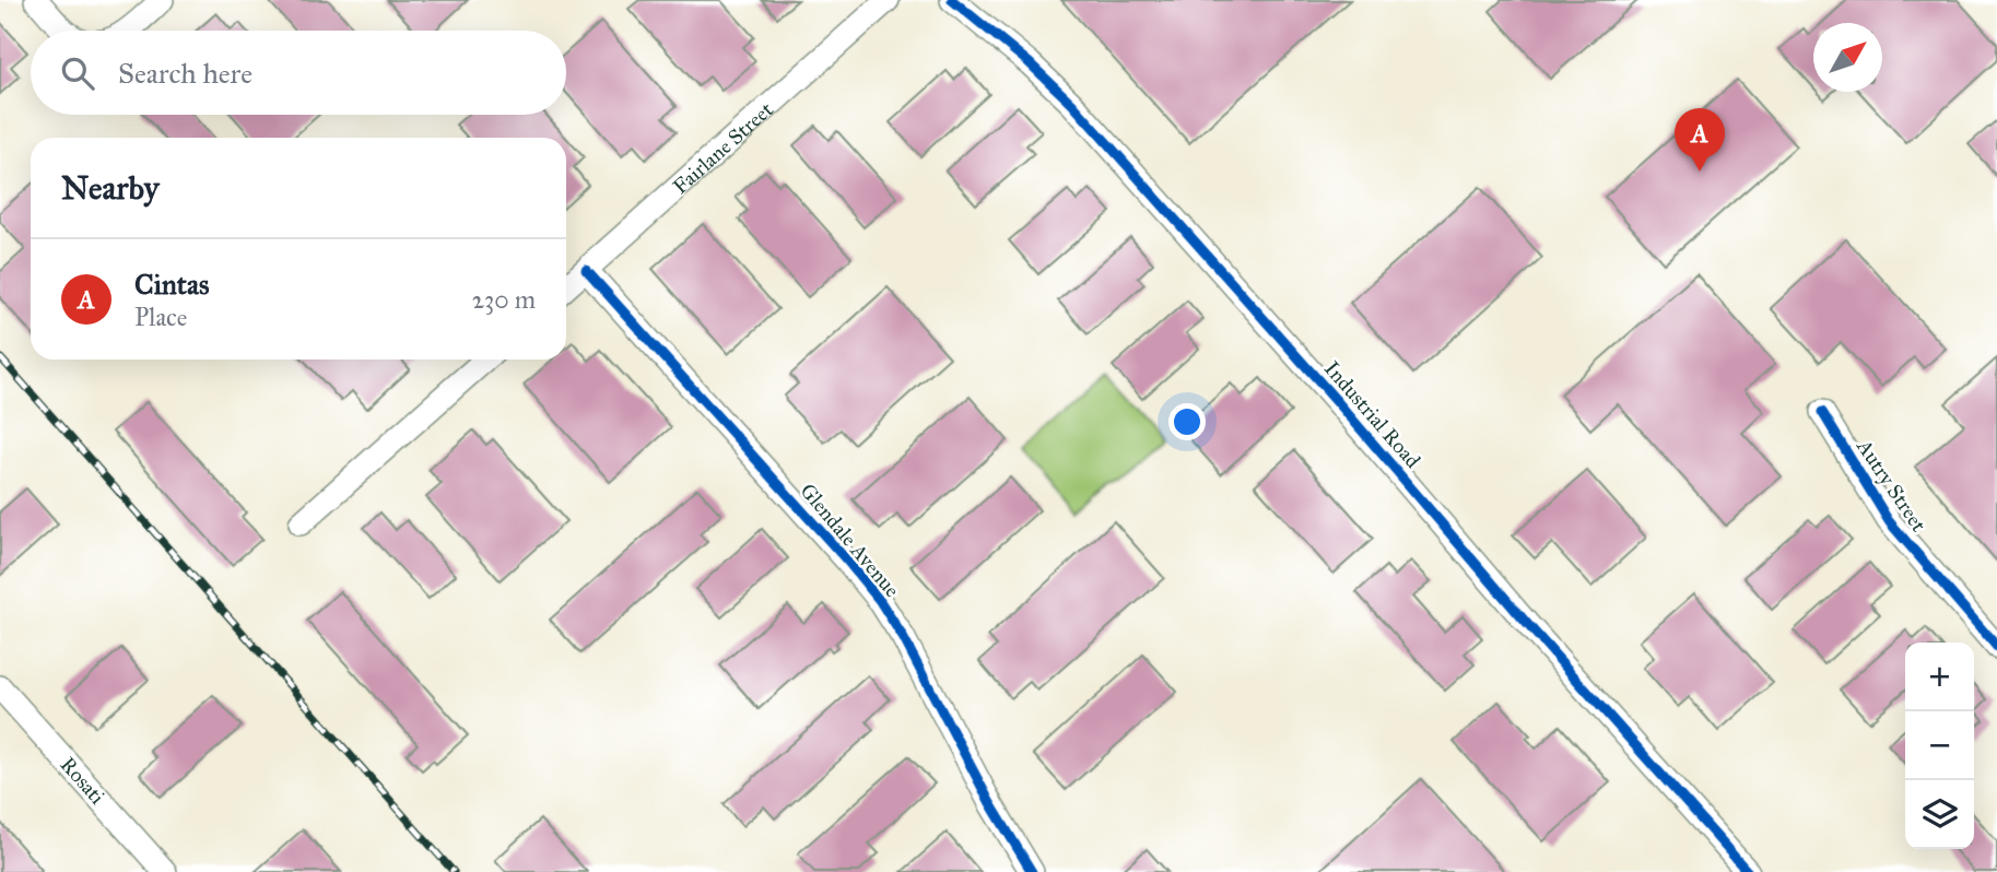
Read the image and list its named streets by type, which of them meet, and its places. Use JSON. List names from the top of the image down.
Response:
{
  "streets": {
    "street": [
      "Fairlane Street",
      "Industrial Road",
      "Autry Street",
      "Glendale Avenue",
      "Rosati"
    ]
  },
  "crossings": [
    ["Fairlane Street", "Glendale Avenue"]
  ],
  "north": "top right",
  "page": {
    "search": "Search here",
    "pins": "A",
    "heading": "Nearby",
    "list": [
      {
        "mark": "A",
        "name": "Cintas",
        "note": "Place",
        "value": "230 m"
      }
    ],
    "map_buttons": ["+", "−"]
  }
}
